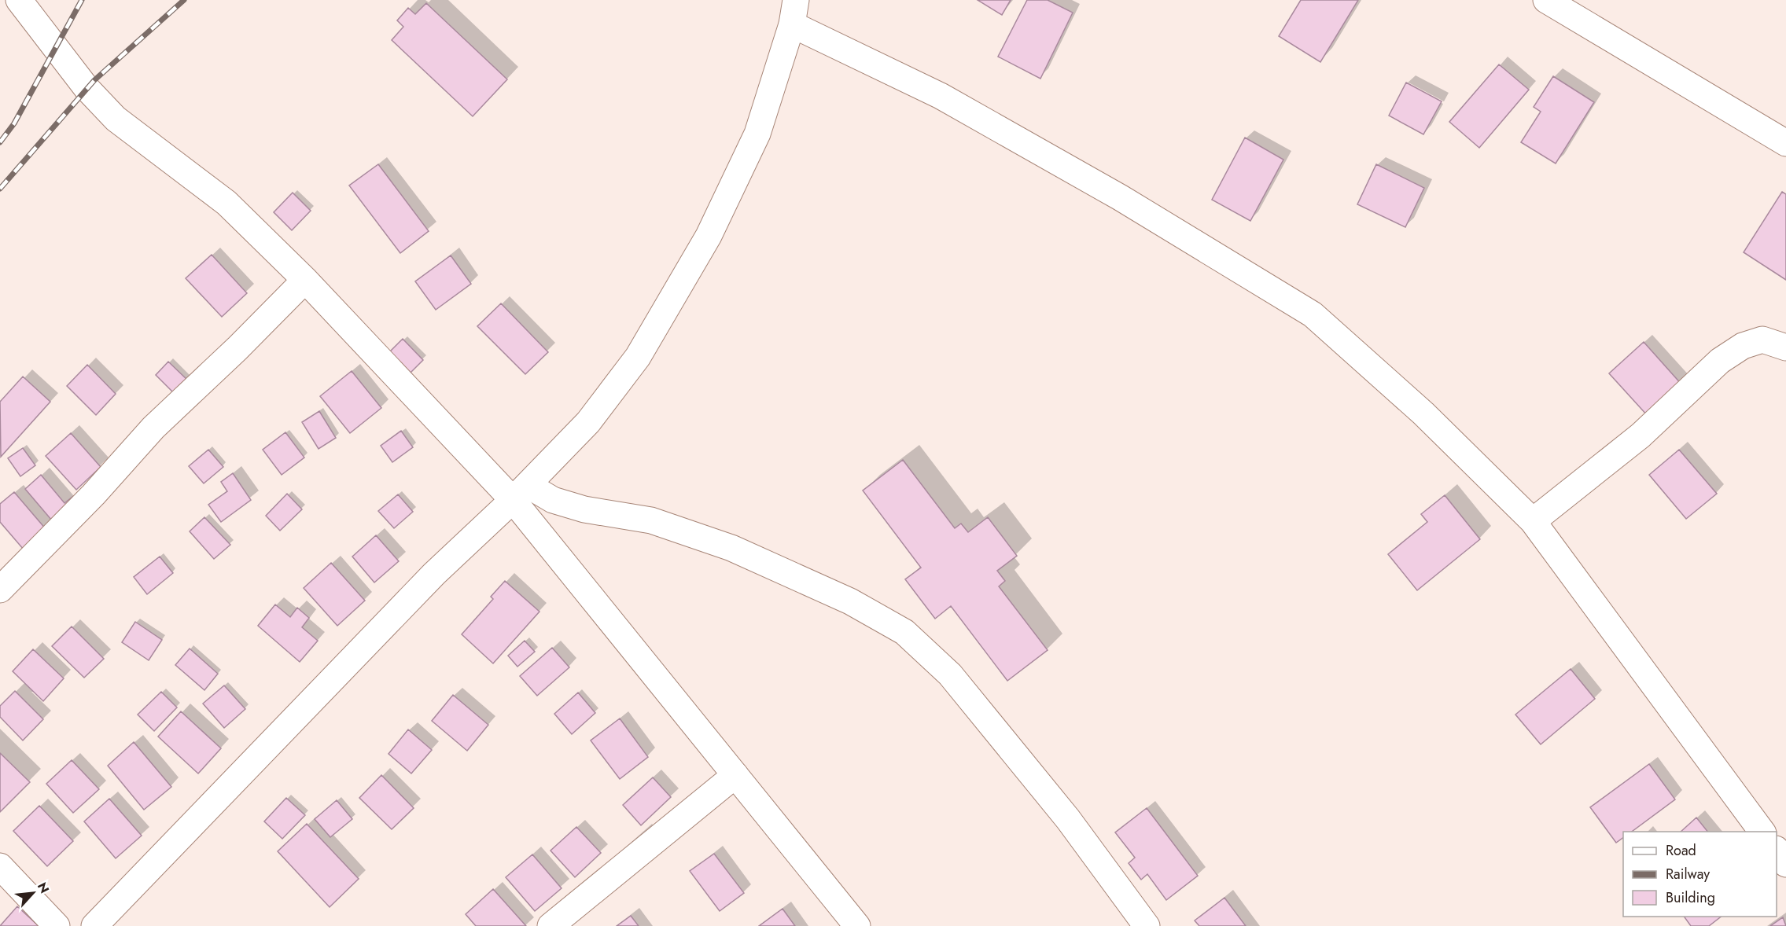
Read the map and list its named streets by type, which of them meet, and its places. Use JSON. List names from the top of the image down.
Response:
{
  "legend": ["Road", "Railway", "Building"],
  "north": "top right"
}
